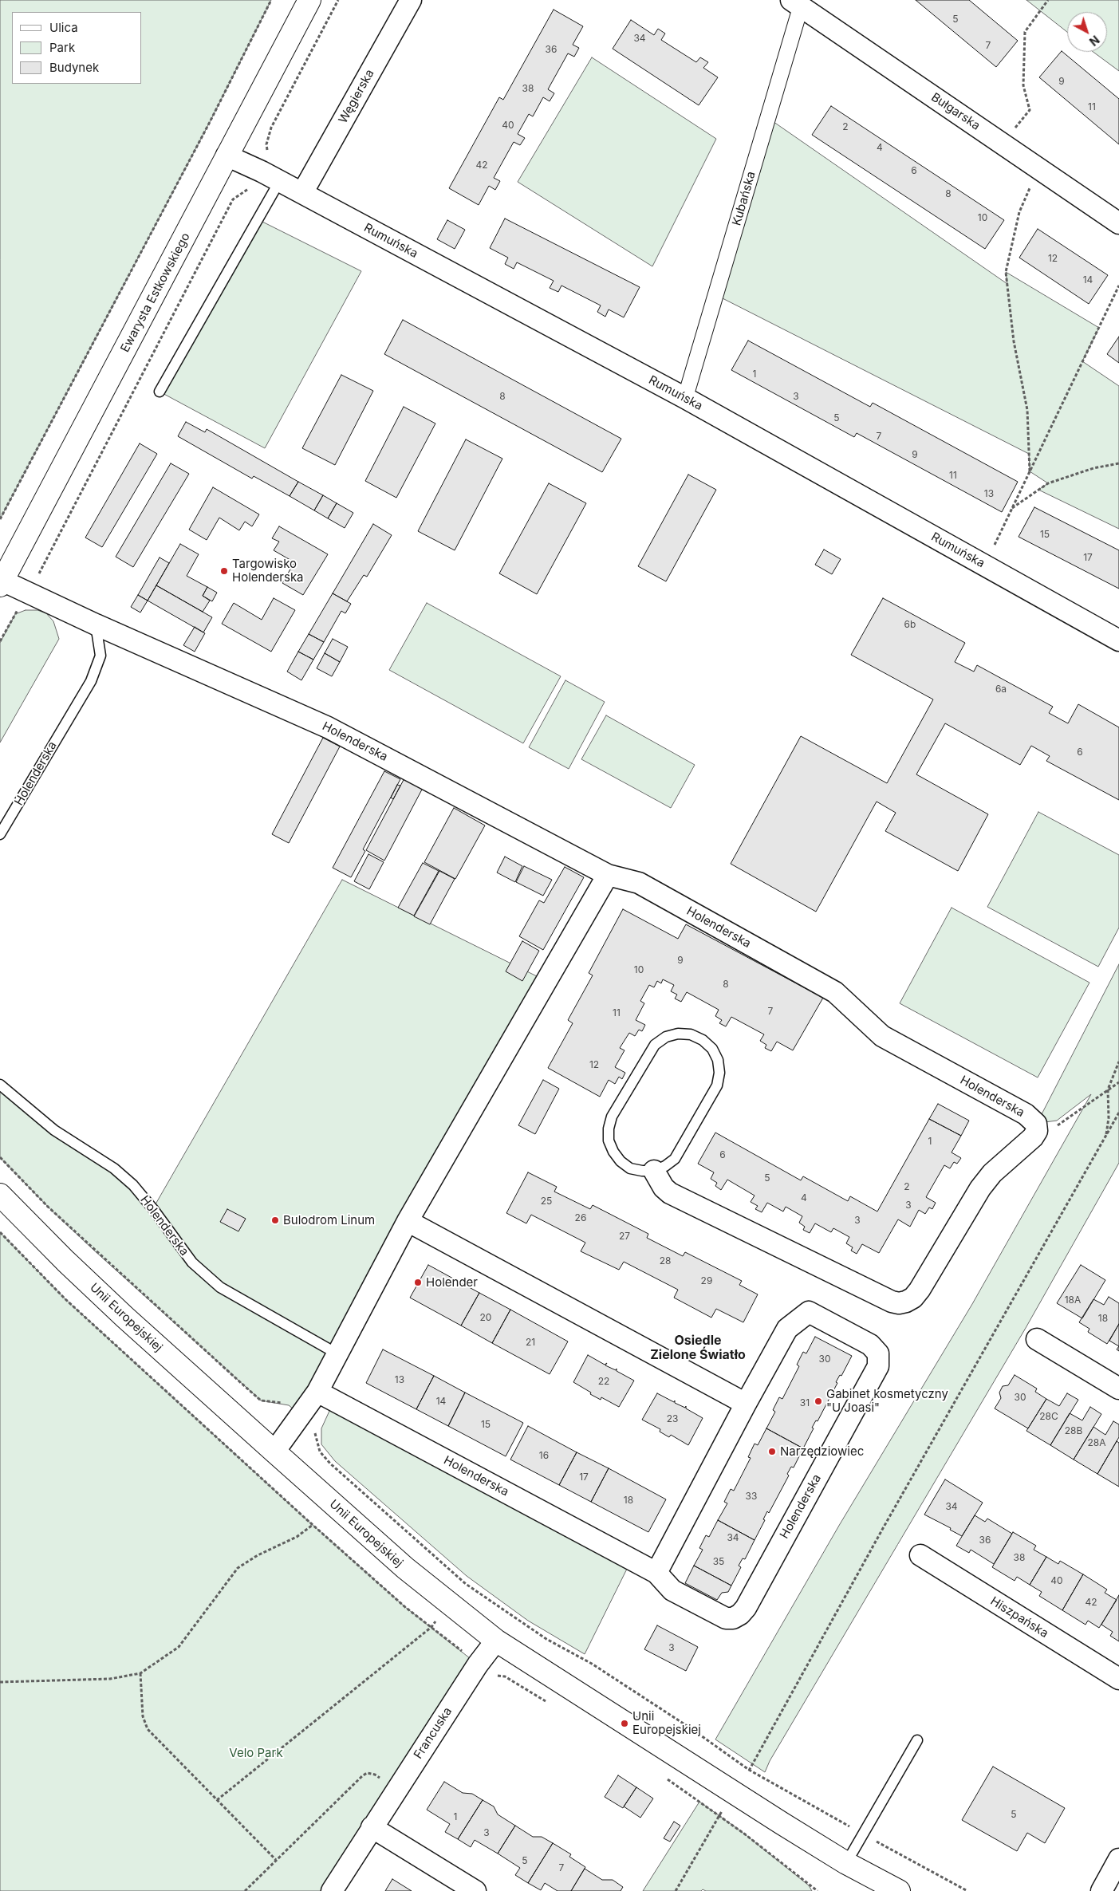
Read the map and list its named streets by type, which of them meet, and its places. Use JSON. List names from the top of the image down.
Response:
{
  "streets": {
    "main road": ["Ewarysta Estkowskiego", "Unii Europejskiej"],
    "street": [
      "Węgierska",
      "Bułgarska",
      "Kubańska",
      "Rumuńska",
      "Holenderska",
      "Hiszpańska",
      "Francuska"
    ]
  },
  "crossings": [
    ["Węgierska", "Rumuńska"],
    ["Bułgarska", "Kubańska"],
    ["Kubańska", "Rumuńska"],
    ["Rumuńska", "Ewarysta Estkowskiego"],
    ["Ewarysta Estkowskiego", "Holenderska"],
    ["Unii Europejskiej", "Francuska"]
  ],
  "districts": ["Osiedle Zielone Światło"],
  "parks": ["Velo Park"],
  "places": [
    "Targowisko Holenderska",
    "Bulodrom Linum",
    "Holender",
    "Gabinet kosmetyczny \"U Joasi\"",
    "Narzędziowiec",
    "Unii Europejskiej"
  ],
  "house_numbers": [
    "5",
    "34",
    "7",
    "36",
    "9",
    "38",
    "11",
    "40",
    "2",
    "4",
    "42",
    "6",
    "8",
    "10",
    "12",
    "14",
    "1",
    "8",
    "3",
    "5",
    "7",
    "9",
    "11",
    "13",
    "15",
    "17",
    "6b",
    "6a",
    "6",
    "9",
    "10",
    "8",
    "7",
    "11",
    "12",
    "1",
    "6",
    "5",
    "2",
    "4",
    "25",
    "3",
    "26",
    "3",
    "27",
    "28",
    "29",
    "18A",
    "20",
    "18",
    "21",
    "30",
    "13",
    "22",
    "30",
    "14",
    "31",
    "28C",
    "23",
    "15",
    "28B",
    "28A",
    "16",
    "17",
    "33",
    "18",
    "34",
    "34",
    "36",
    "38",
    "35",
    "40",
    "42",
    "3",
    "5",
    "1",
    "3",
    "5",
    "7"
  ],
  "legend": ["Ulica", "Park", "Budynek"],
  "north": "bottom right"
}
